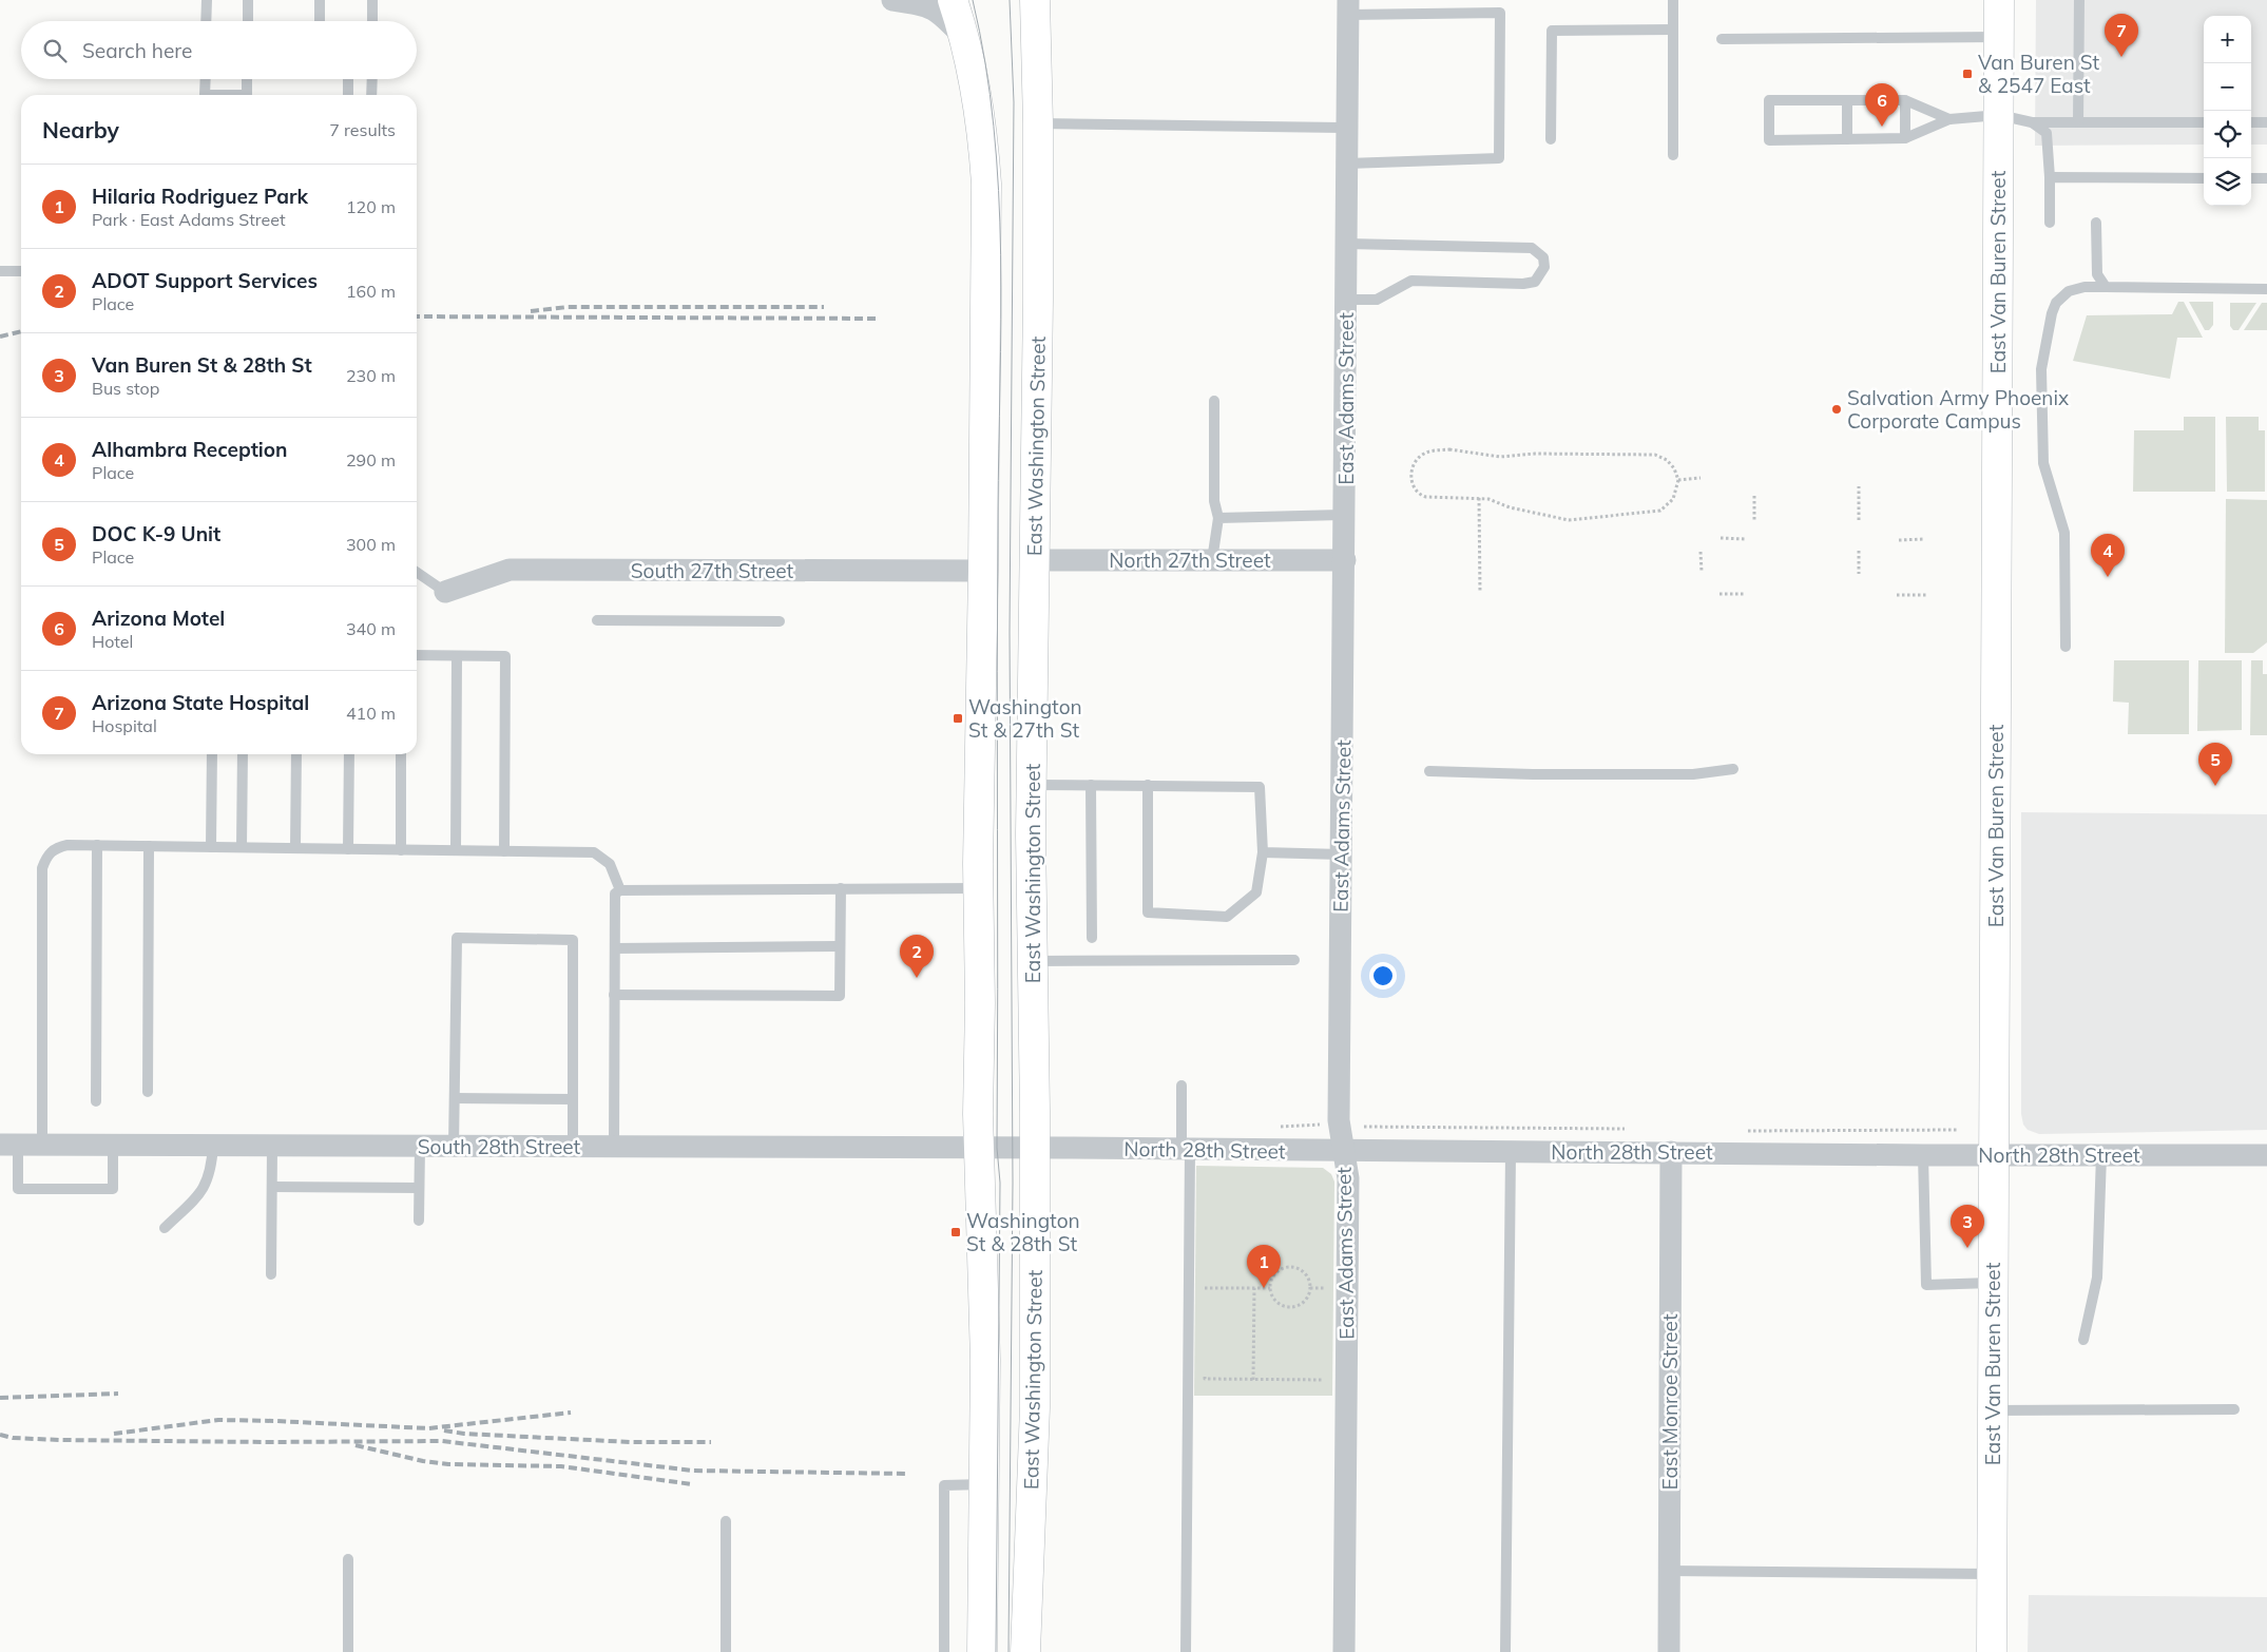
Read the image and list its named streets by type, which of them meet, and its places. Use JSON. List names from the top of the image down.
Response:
{
  "streets": {
    "main road": ["East Van Buren Street", "East Washington Street"],
    "street": [
      "East Adams Street",
      "North 27th Street",
      "South 27th Street",
      "South 28th Street",
      "North 28th Street",
      "East Monroe Street"
    ]
  },
  "crossings": [
    ["East Van Buren Street", "North 28th Street"],
    ["East Adams Street", "North 27th Street"],
    ["East Adams Street", "North 28th Street"],
    ["East Washington Street", "North 27th Street"],
    ["East Washington Street", "North 28th Street"],
    ["South 28th Street", "North 28th Street"],
    ["North 28th Street", "East Monroe Street"]
  ],
  "places": {
    "transit": ["Van Buren St & 2547 East", "Washington St & 27th St", "Washington St & 28th St"],
    "other": ["Salvation Army Phoenix Corporate Campus"]
  },
  "page": {
    "pins": [
      "7",
      "6",
      "4",
      "5",
      "2",
      "3",
      "1"
    ],
    "map_buttons": ["+", "−"],
    "search": "Search here",
    "heading": ["Nearby", "7 results"],
    "list": [
      {
        "mark": "1",
        "name": "Hilaria Rodriguez Park",
        "note": "Park · East Adams Street",
        "value": "120 m"
      },
      {
        "mark": "2",
        "name": "ADOT Support Services",
        "note": "Place",
        "value": "160 m"
      },
      {
        "mark": "3",
        "name": "Van Buren St & 28th St",
        "note": "Bus stop",
        "value": "230 m"
      },
      {
        "mark": "4",
        "name": "Alhambra Reception",
        "note": "Place",
        "value": "290 m"
      },
      {
        "mark": "5",
        "name": "DOC K-9 Unit",
        "note": "Place",
        "value": "300 m"
      },
      {
        "mark": "6",
        "name": "Arizona Motel",
        "note": "Hotel",
        "value": "340 m"
      },
      {
        "mark": "7",
        "name": "Arizona State Hospital",
        "note": "Hospital",
        "value": "410 m"
      }
    ]
  }
}
